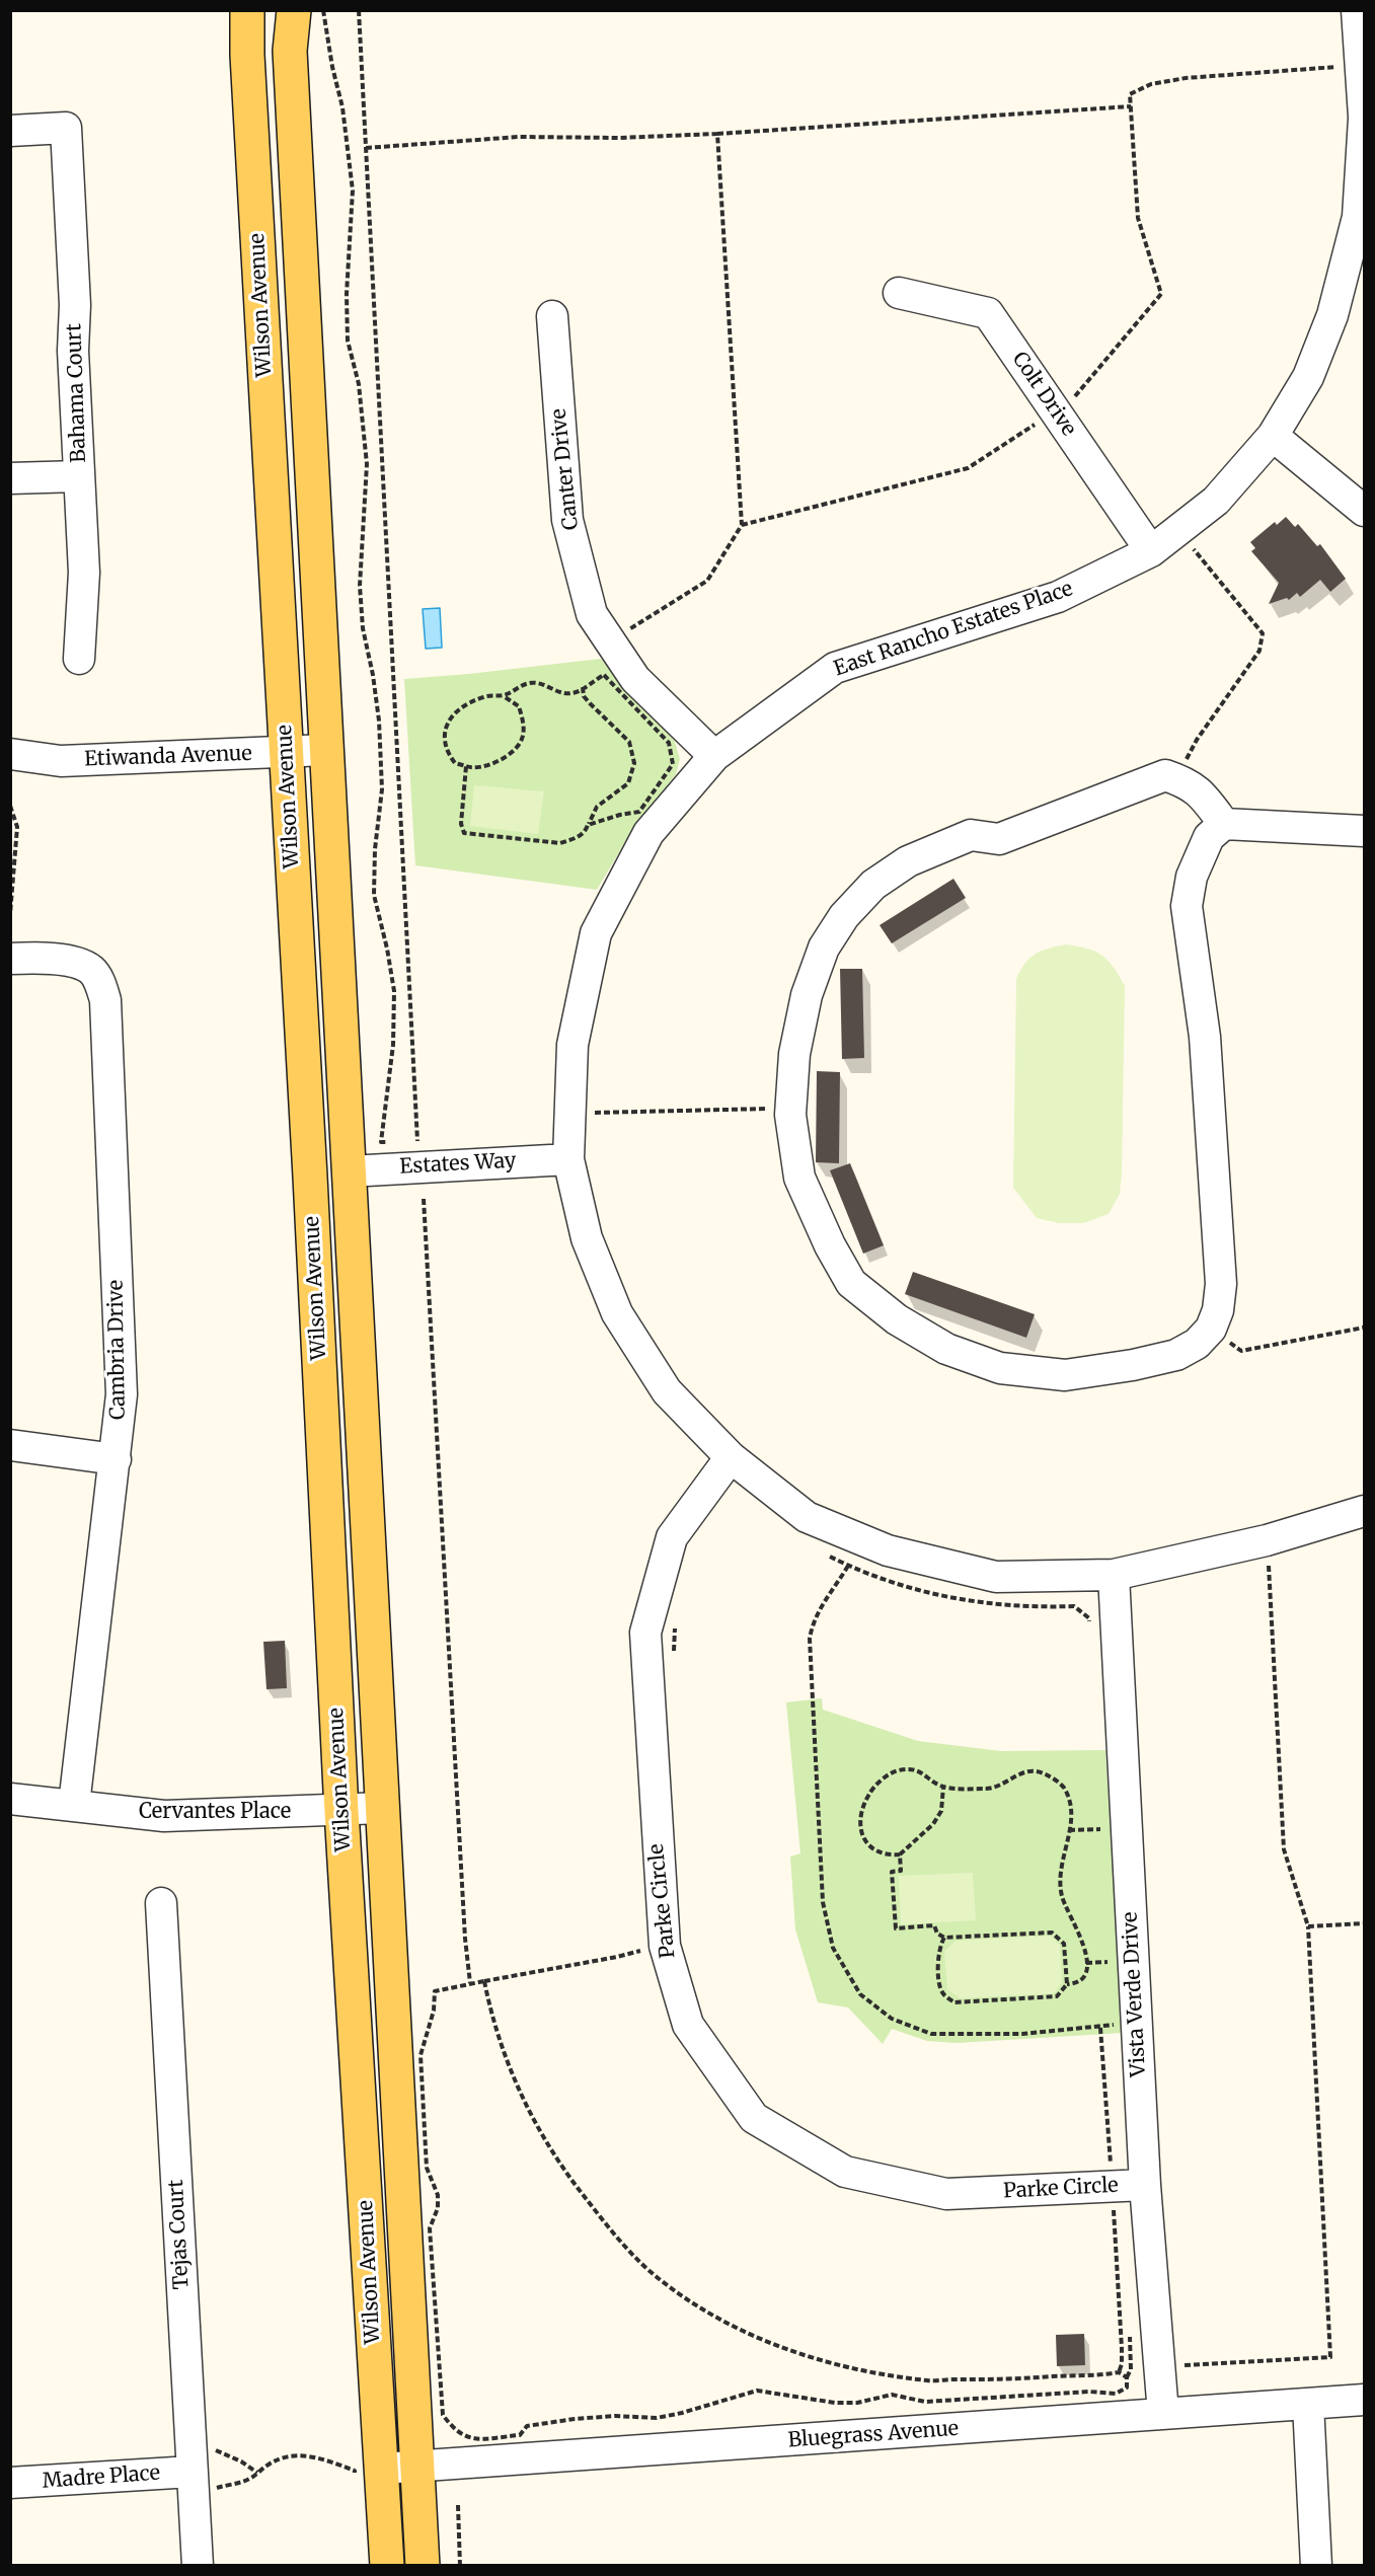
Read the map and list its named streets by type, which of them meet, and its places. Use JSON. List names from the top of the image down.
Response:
{
  "streets": {
    "main road": ["Wilson Avenue"],
    "street": [
      "Bahama Court",
      "Colt Drive",
      "Canter Drive",
      "East Rancho Estates Place",
      "Etiwanda Avenue",
      "Estates Way",
      "Cambria Drive",
      "Cervantes Place",
      "Parke Circle",
      "Vista Verde Drive",
      "Tejas Court",
      "Bluegrass Avenue",
      "Madre Place"
    ]
  },
  "crossings": [
    ["Wilson Avenue", "Etiwanda Avenue"],
    ["Wilson Avenue", "Estates Way"],
    ["Wilson Avenue", "Cervantes Place"],
    ["Wilson Avenue", "Bluegrass Avenue"],
    ["Colt Drive", "East Rancho Estates Place"],
    ["Canter Drive", "East Rancho Estates Place"],
    ["East Rancho Estates Place", "Estates Way"],
    ["East Rancho Estates Place", "Parke Circle"],
    ["East Rancho Estates Place", "Vista Verde Drive"],
    ["Cambria Drive", "Cervantes Place"],
    ["Parke Circle", "Vista Verde Drive"],
    ["Vista Verde Drive", "Bluegrass Avenue"],
    ["Tejas Court", "Madre Place"]
  ]
}
